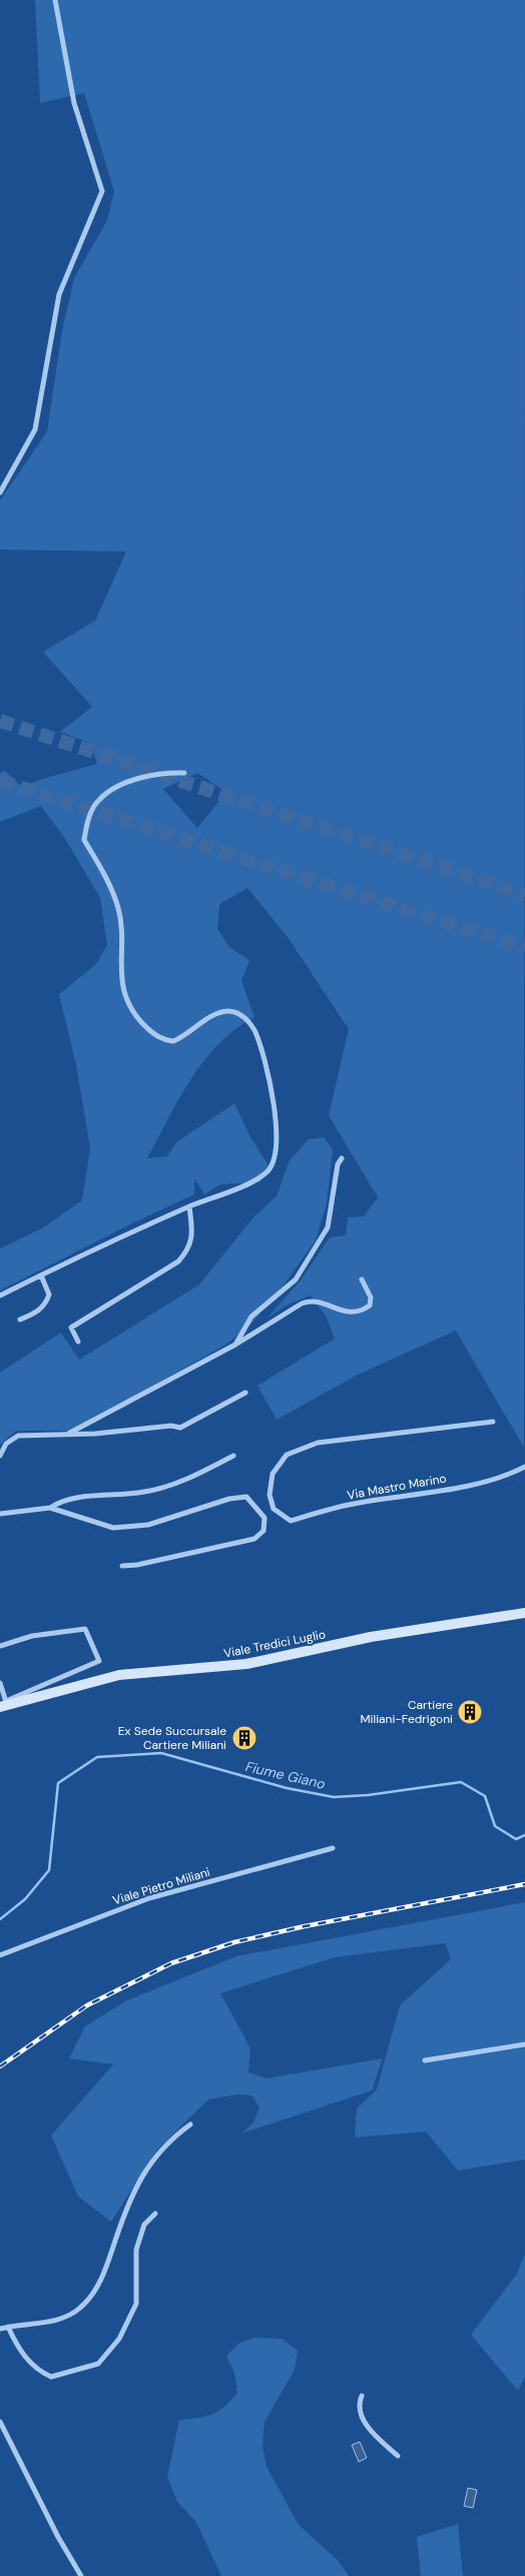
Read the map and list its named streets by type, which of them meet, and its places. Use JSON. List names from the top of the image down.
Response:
{
  "streets": {
    "main road": ["Viale Tredici Luglio"],
    "street": ["Via Mastro Marino", "Viale Pietro Miliani"]
  },
  "water": ["Fiume Giano"],
  "places": {
    "building": ["Cartiere Miliani-Fedrigoni", "Ex Sede Succursale Cartiere Miliani"]
  }
}
